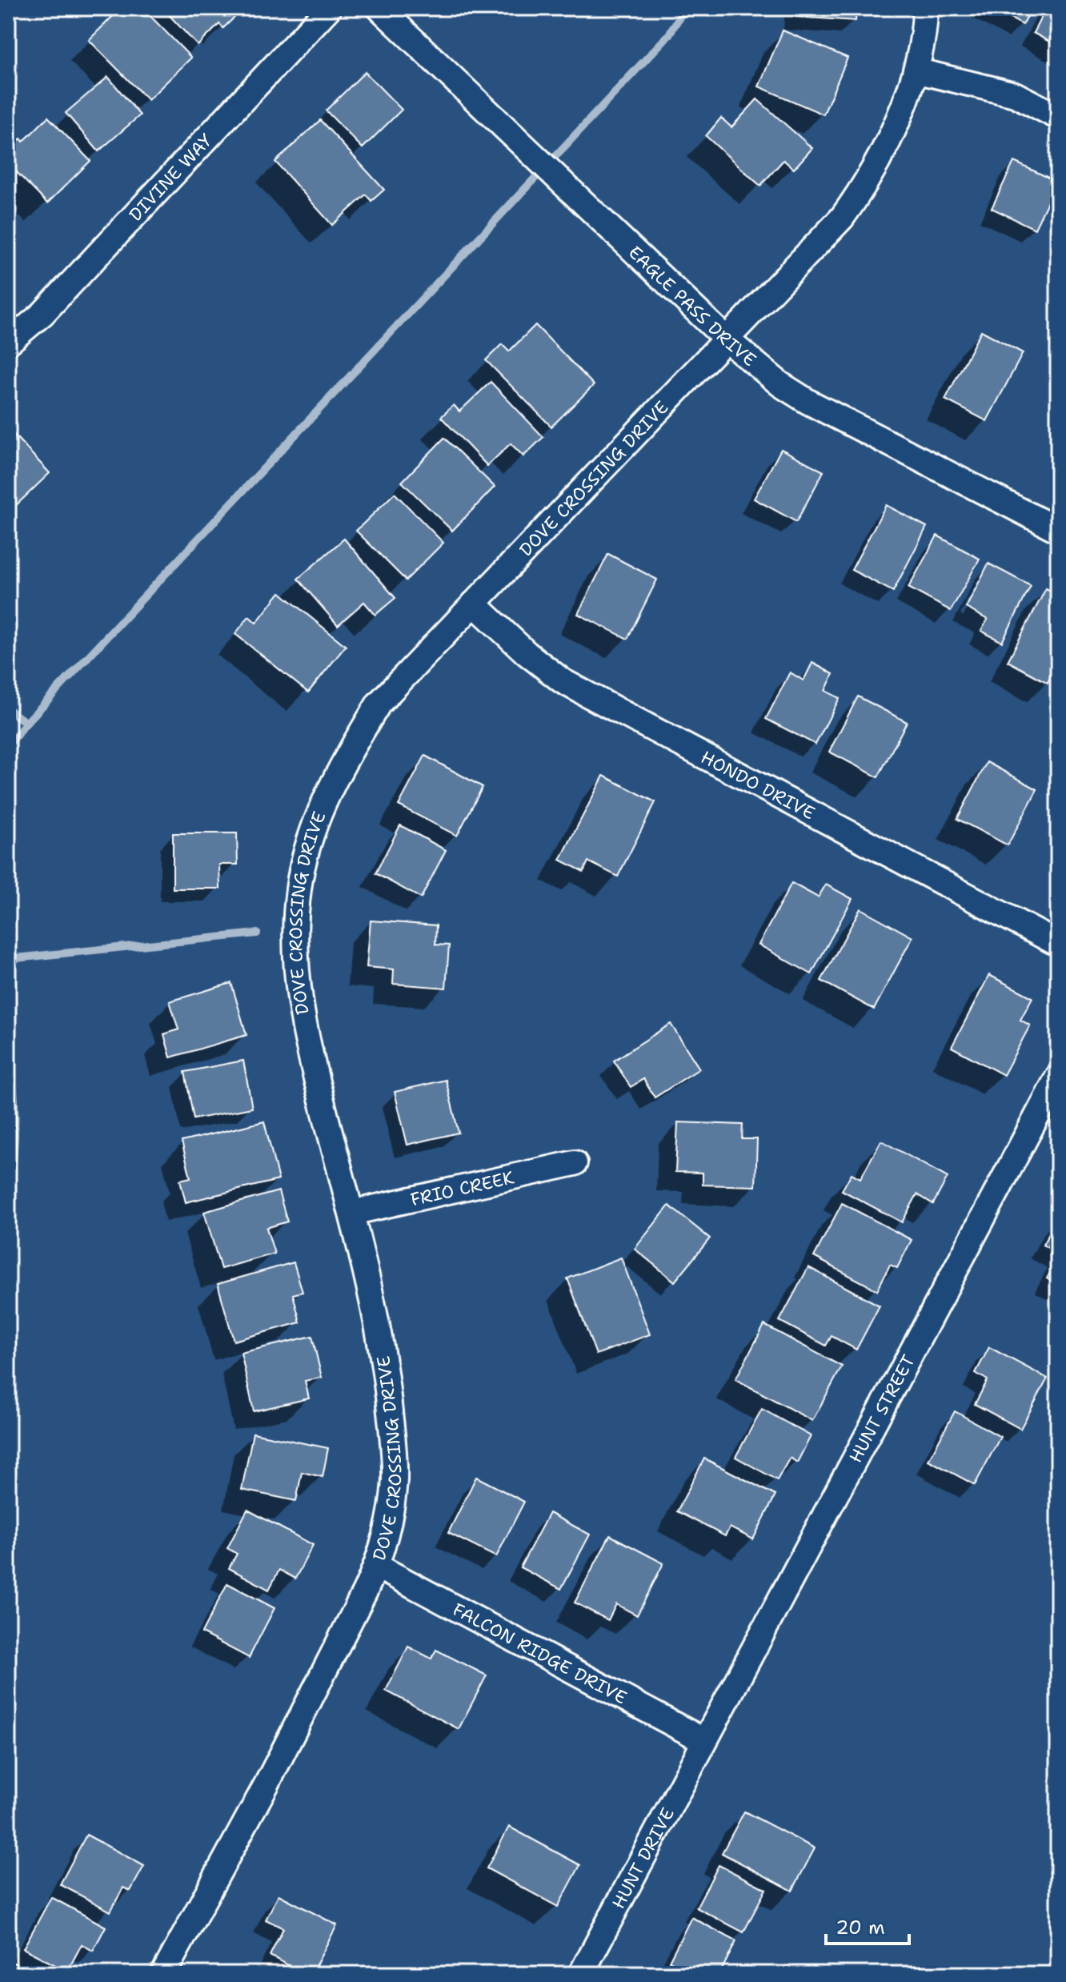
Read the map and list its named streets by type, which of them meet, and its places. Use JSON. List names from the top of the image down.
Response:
{
  "streets": {
    "street": [
      "DIVINE WAY",
      "EAGLE PASS DRIVE",
      "DOVE CROSSING DRIVE",
      "HONDO DRIVE",
      "FRIO CREEK",
      "HUNT STREET",
      "FALCON RIDGE DRIVE",
      "HUNT DRIVE"
    ]
  },
  "crossings": [
    ["EAGLE PASS DRIVE", "DOVE CROSSING DRIVE"],
    ["DOVE CROSSING DRIVE", "HONDO DRIVE"],
    ["DOVE CROSSING DRIVE", "FRIO CREEK"],
    ["DOVE CROSSING DRIVE", "FALCON RIDGE DRIVE"],
    ["HUNT STREET", "FALCON RIDGE DRIVE"],
    ["HUNT STREET", "HUNT DRIVE"],
    ["FALCON RIDGE DRIVE", "HUNT DRIVE"]
  ],
  "scale_bar": "20 m"
}
